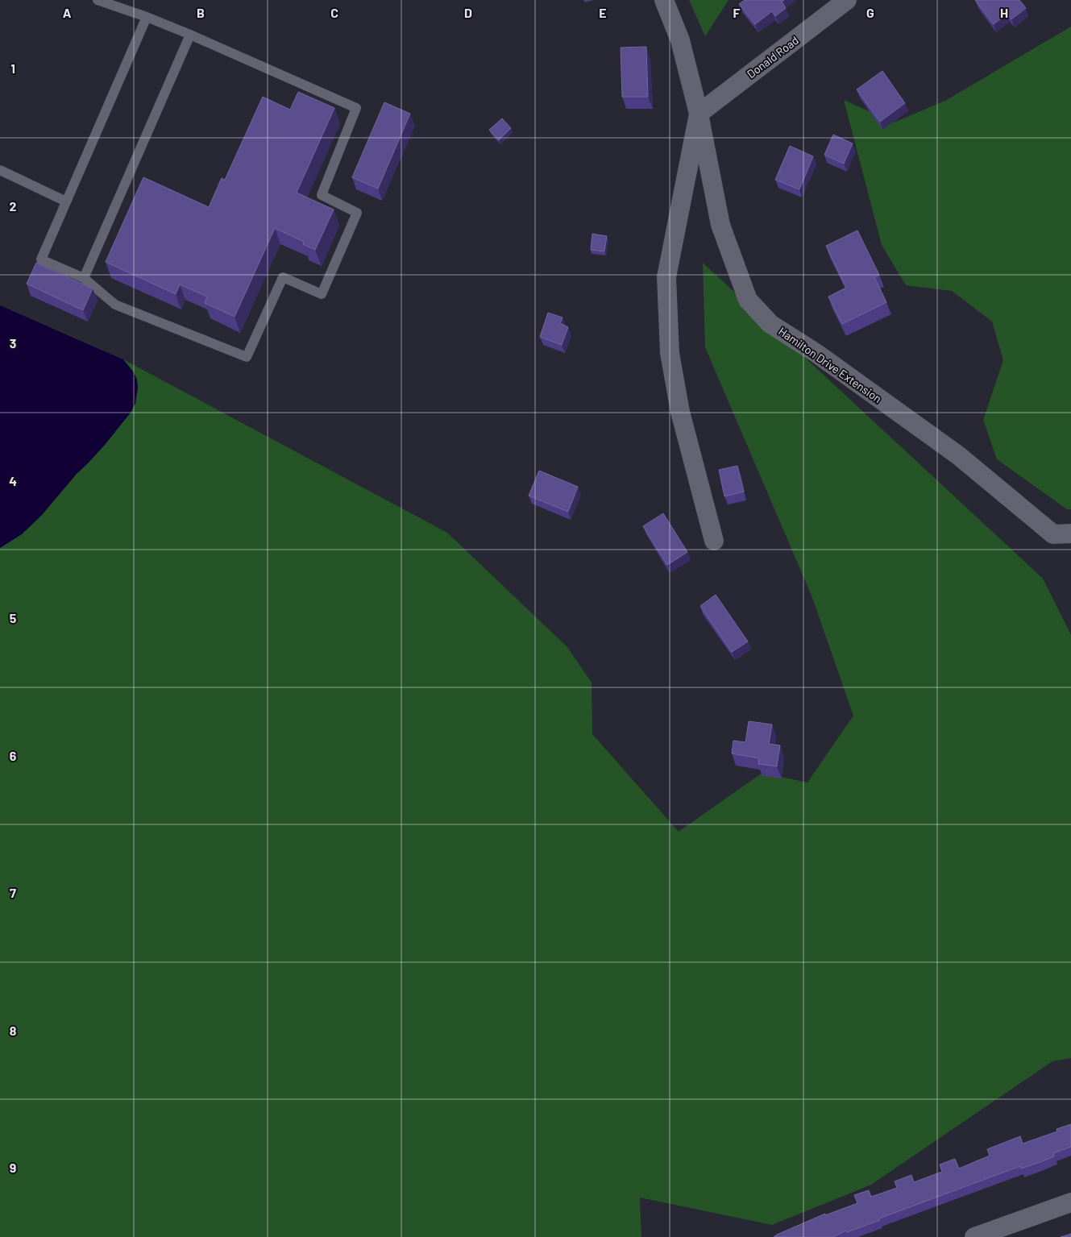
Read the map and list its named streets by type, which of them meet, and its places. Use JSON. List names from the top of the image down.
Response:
{
  "streets": {
    "street": ["Donald Road", "Hamilton Drive Extension"]
  },
  "crossings": [
    ["Donald Road", "Hamilton Drive Extension"]
  ],
  "grid": {
    "columns": [
      "A",
      "B",
      "C",
      "D",
      "E",
      "F",
      "G",
      "H"
    ],
    "rows": [
      "1",
      "2",
      "3",
      "4",
      "5",
      "6",
      "7",
      "8",
      "9"
    ]
  }
}
